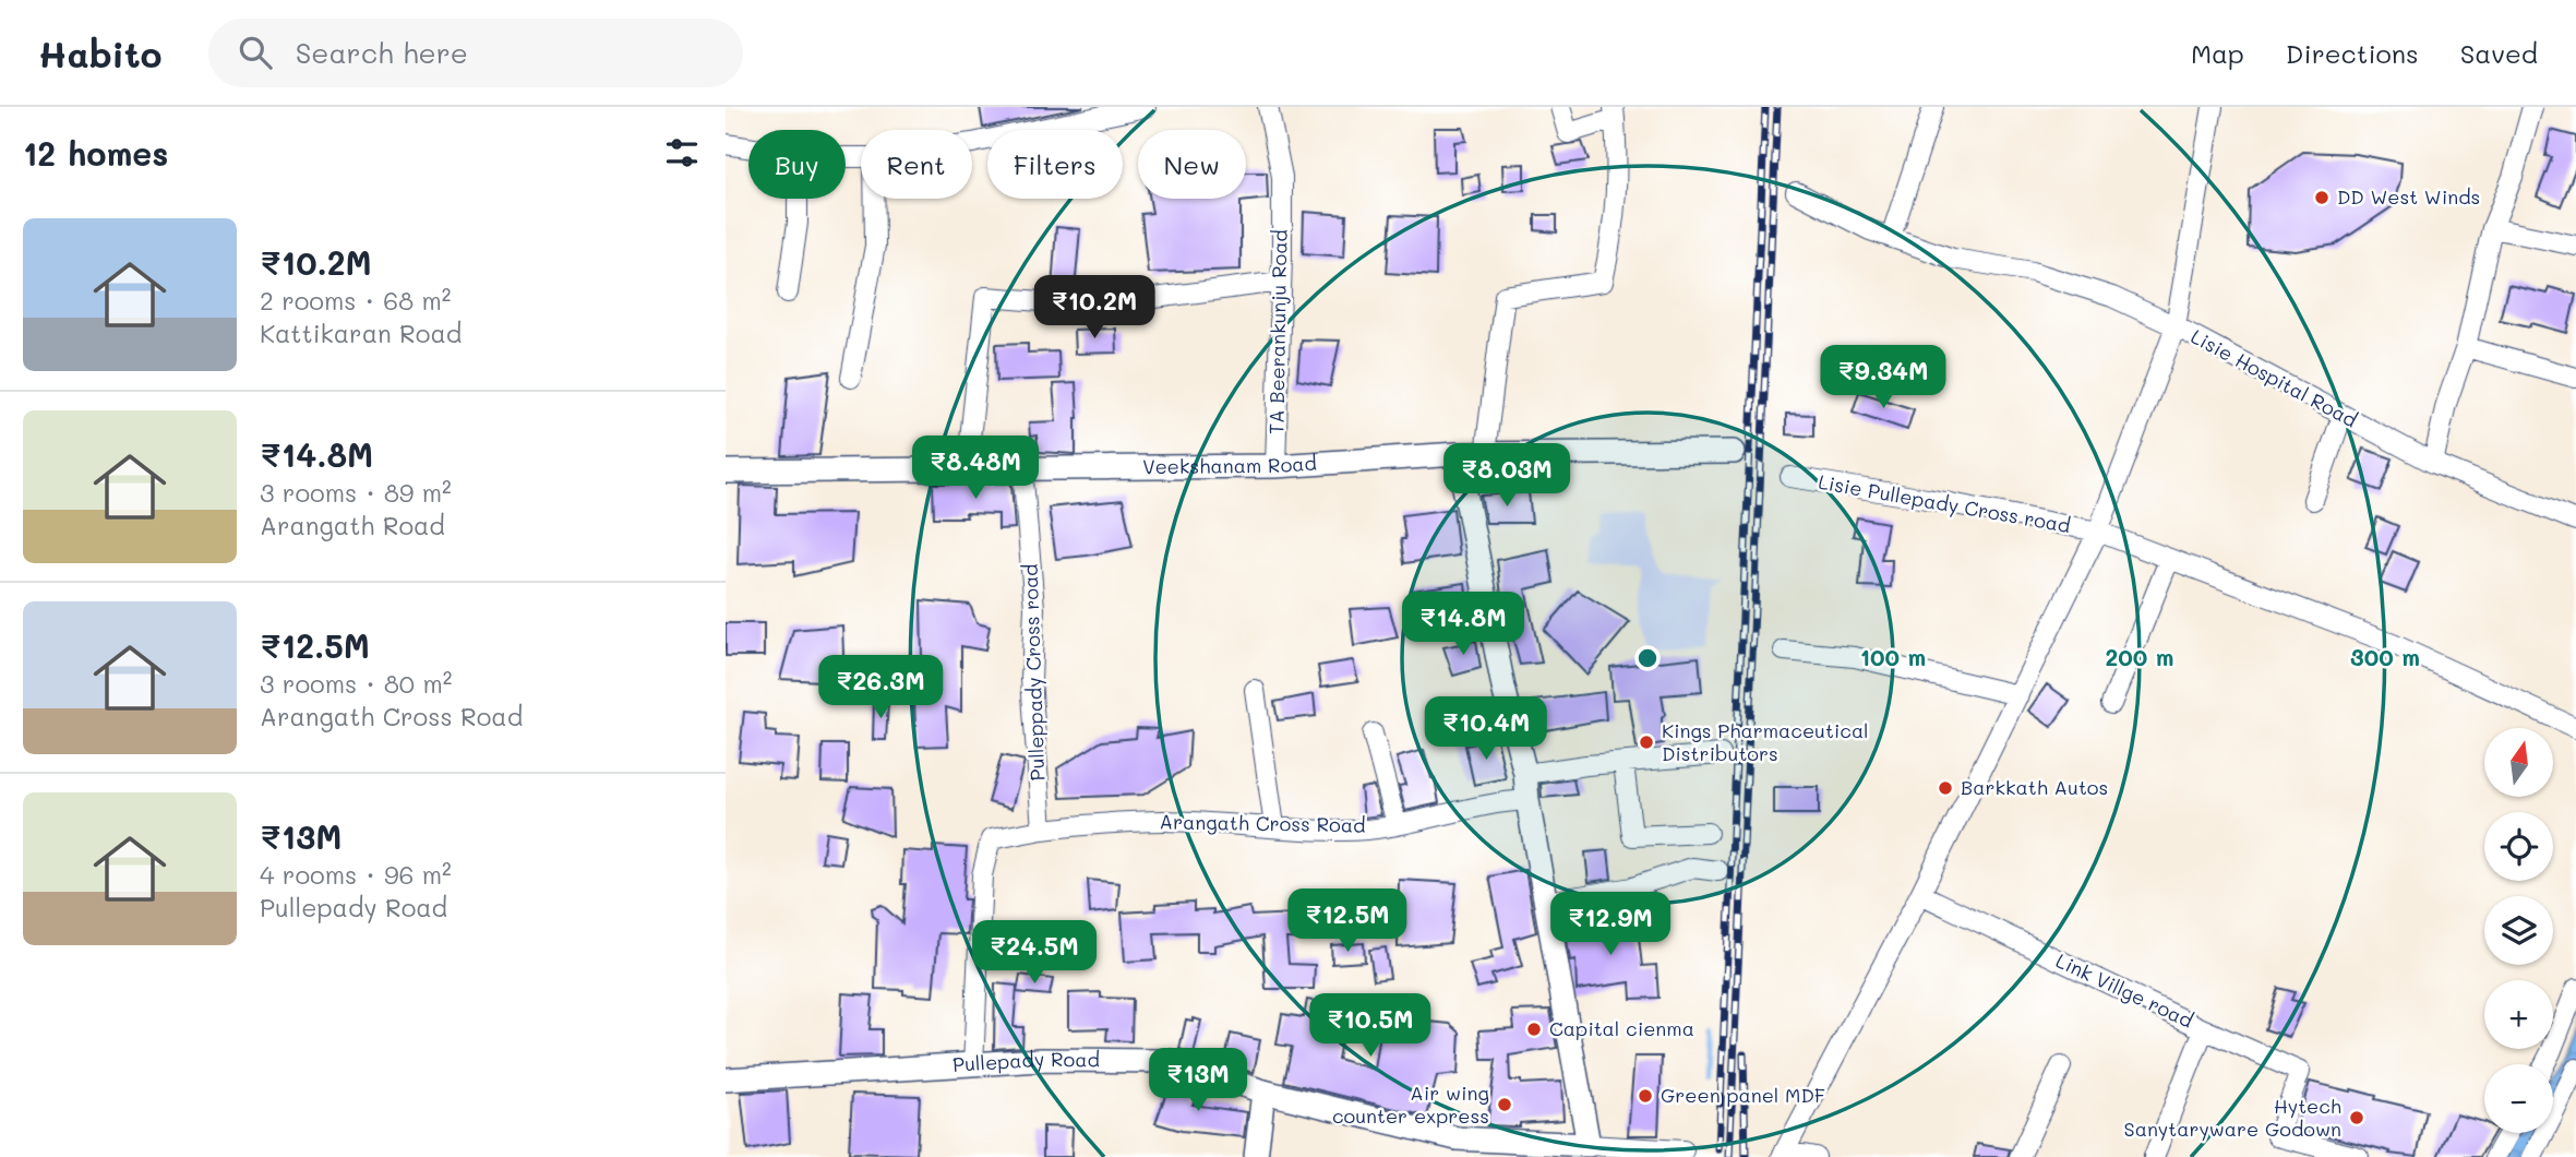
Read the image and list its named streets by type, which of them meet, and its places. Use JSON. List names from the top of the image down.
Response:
{
  "streets": {
    "street": [
      "TA Beerankunju Road",
      "Lisie Hospital Road",
      "Veekshanam Road",
      "Lisie Pullepady Cross road",
      "Pulleppady Cross road",
      "Arangath Cross Road",
      "Link Villge road",
      "Pullepady Road"
    ]
  },
  "crossings": [
    ["TA Beerankunju Road", "Veekshanam Road"],
    ["Veekshanam Road", "Pulleppady Cross road"],
    ["Pulleppady Cross road", "Arangath Cross Road"]
  ],
  "places": [
    "DD West Winds",
    "Kings Pharmaceutical Distributors",
    "Barkkath Autos",
    "Capital cienma",
    "Green panel MDF",
    "Air wing counter express",
    "Hytech Sanytaryware Godown"
  ],
  "north": "top",
  "page": {
    "header": "Habito",
    "search": "Search here",
    "nav": ["Map", "Directions", "Saved"],
    "heading": "12 homes",
    "chip": [
      "Buy",
      "Rent",
      "Filters",
      "New"
    ],
    "list": [
      {
        "name": "₹10.2M",
        "note": "2 rooms · 68 m² · Kattikaran Road"
      },
      {
        "name": "₹14.8M",
        "note": "3 rooms · 89 m² · Arangath Road"
      },
      {
        "name": "₹12.5M",
        "note": "3 rooms · 80 m² · Arangath Cross Road"
      },
      {
        "name": "₹13M",
        "note": "4 rooms · 96 m² · Pullepady Road"
      }
    ],
    "price": [
      "₹10.2M",
      "₹9.34M",
      "₹8.48M",
      "₹8.03M",
      "₹14.8M",
      "₹26.3M",
      "₹10.4M",
      "₹12.5M",
      "₹12.9M",
      "₹24.5M",
      "₹10.5M",
      "₹13M"
    ],
    "map_buttons": ["+", "−"]
  },
  "rings": ["100 m", "200 m", "300 m"]
}
